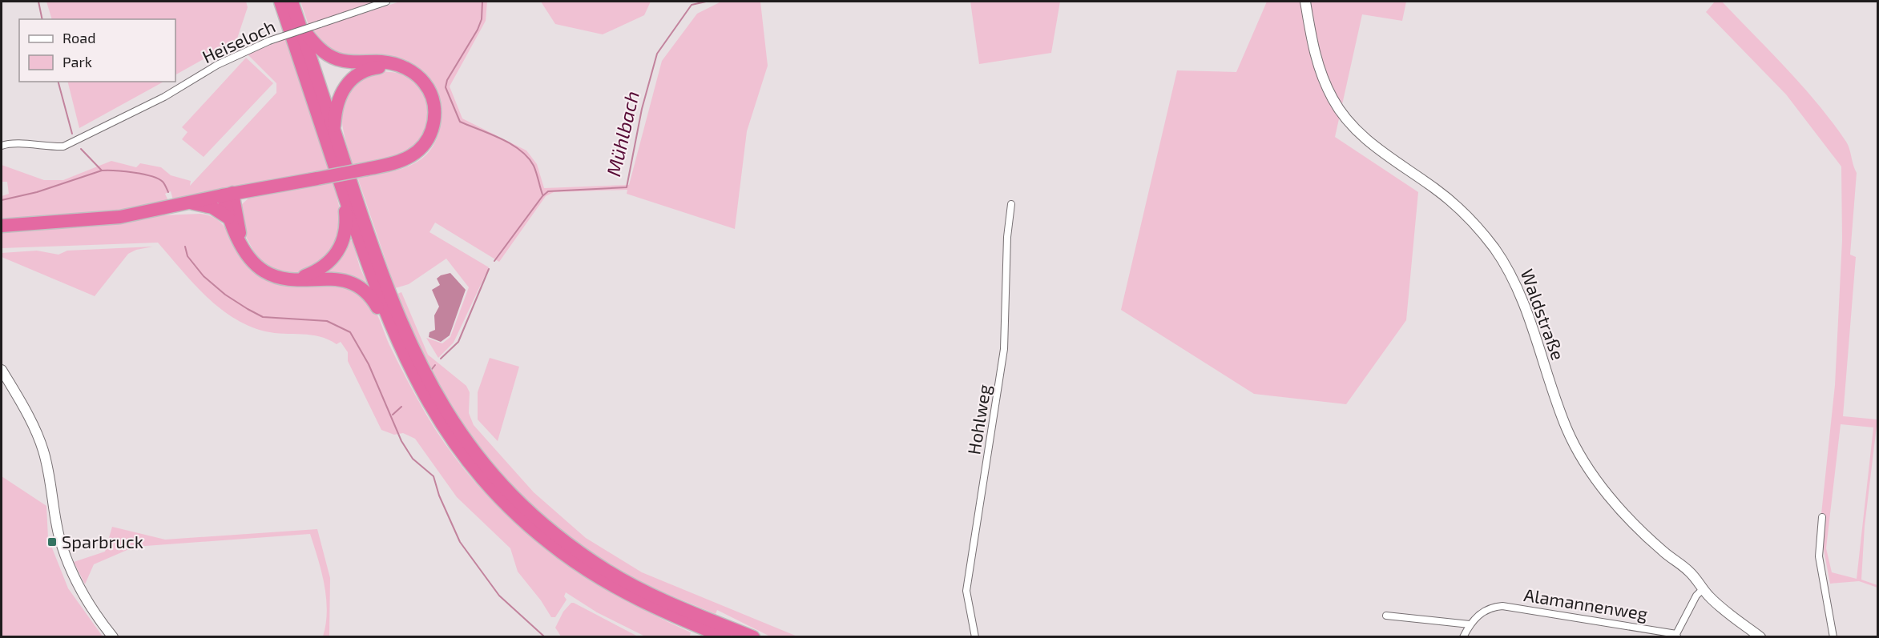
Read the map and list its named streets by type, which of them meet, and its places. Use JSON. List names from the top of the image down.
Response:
{
  "streets": {
    "street": [
      "Heiseloch",
      "Waldstraße",
      "Hohlweg",
      "Alamannenweg"
    ]
  },
  "water": ["Mühlbach"],
  "places": {
    "transit": ["Sparbruck"]
  },
  "legend": ["Road", "Park"]
}
